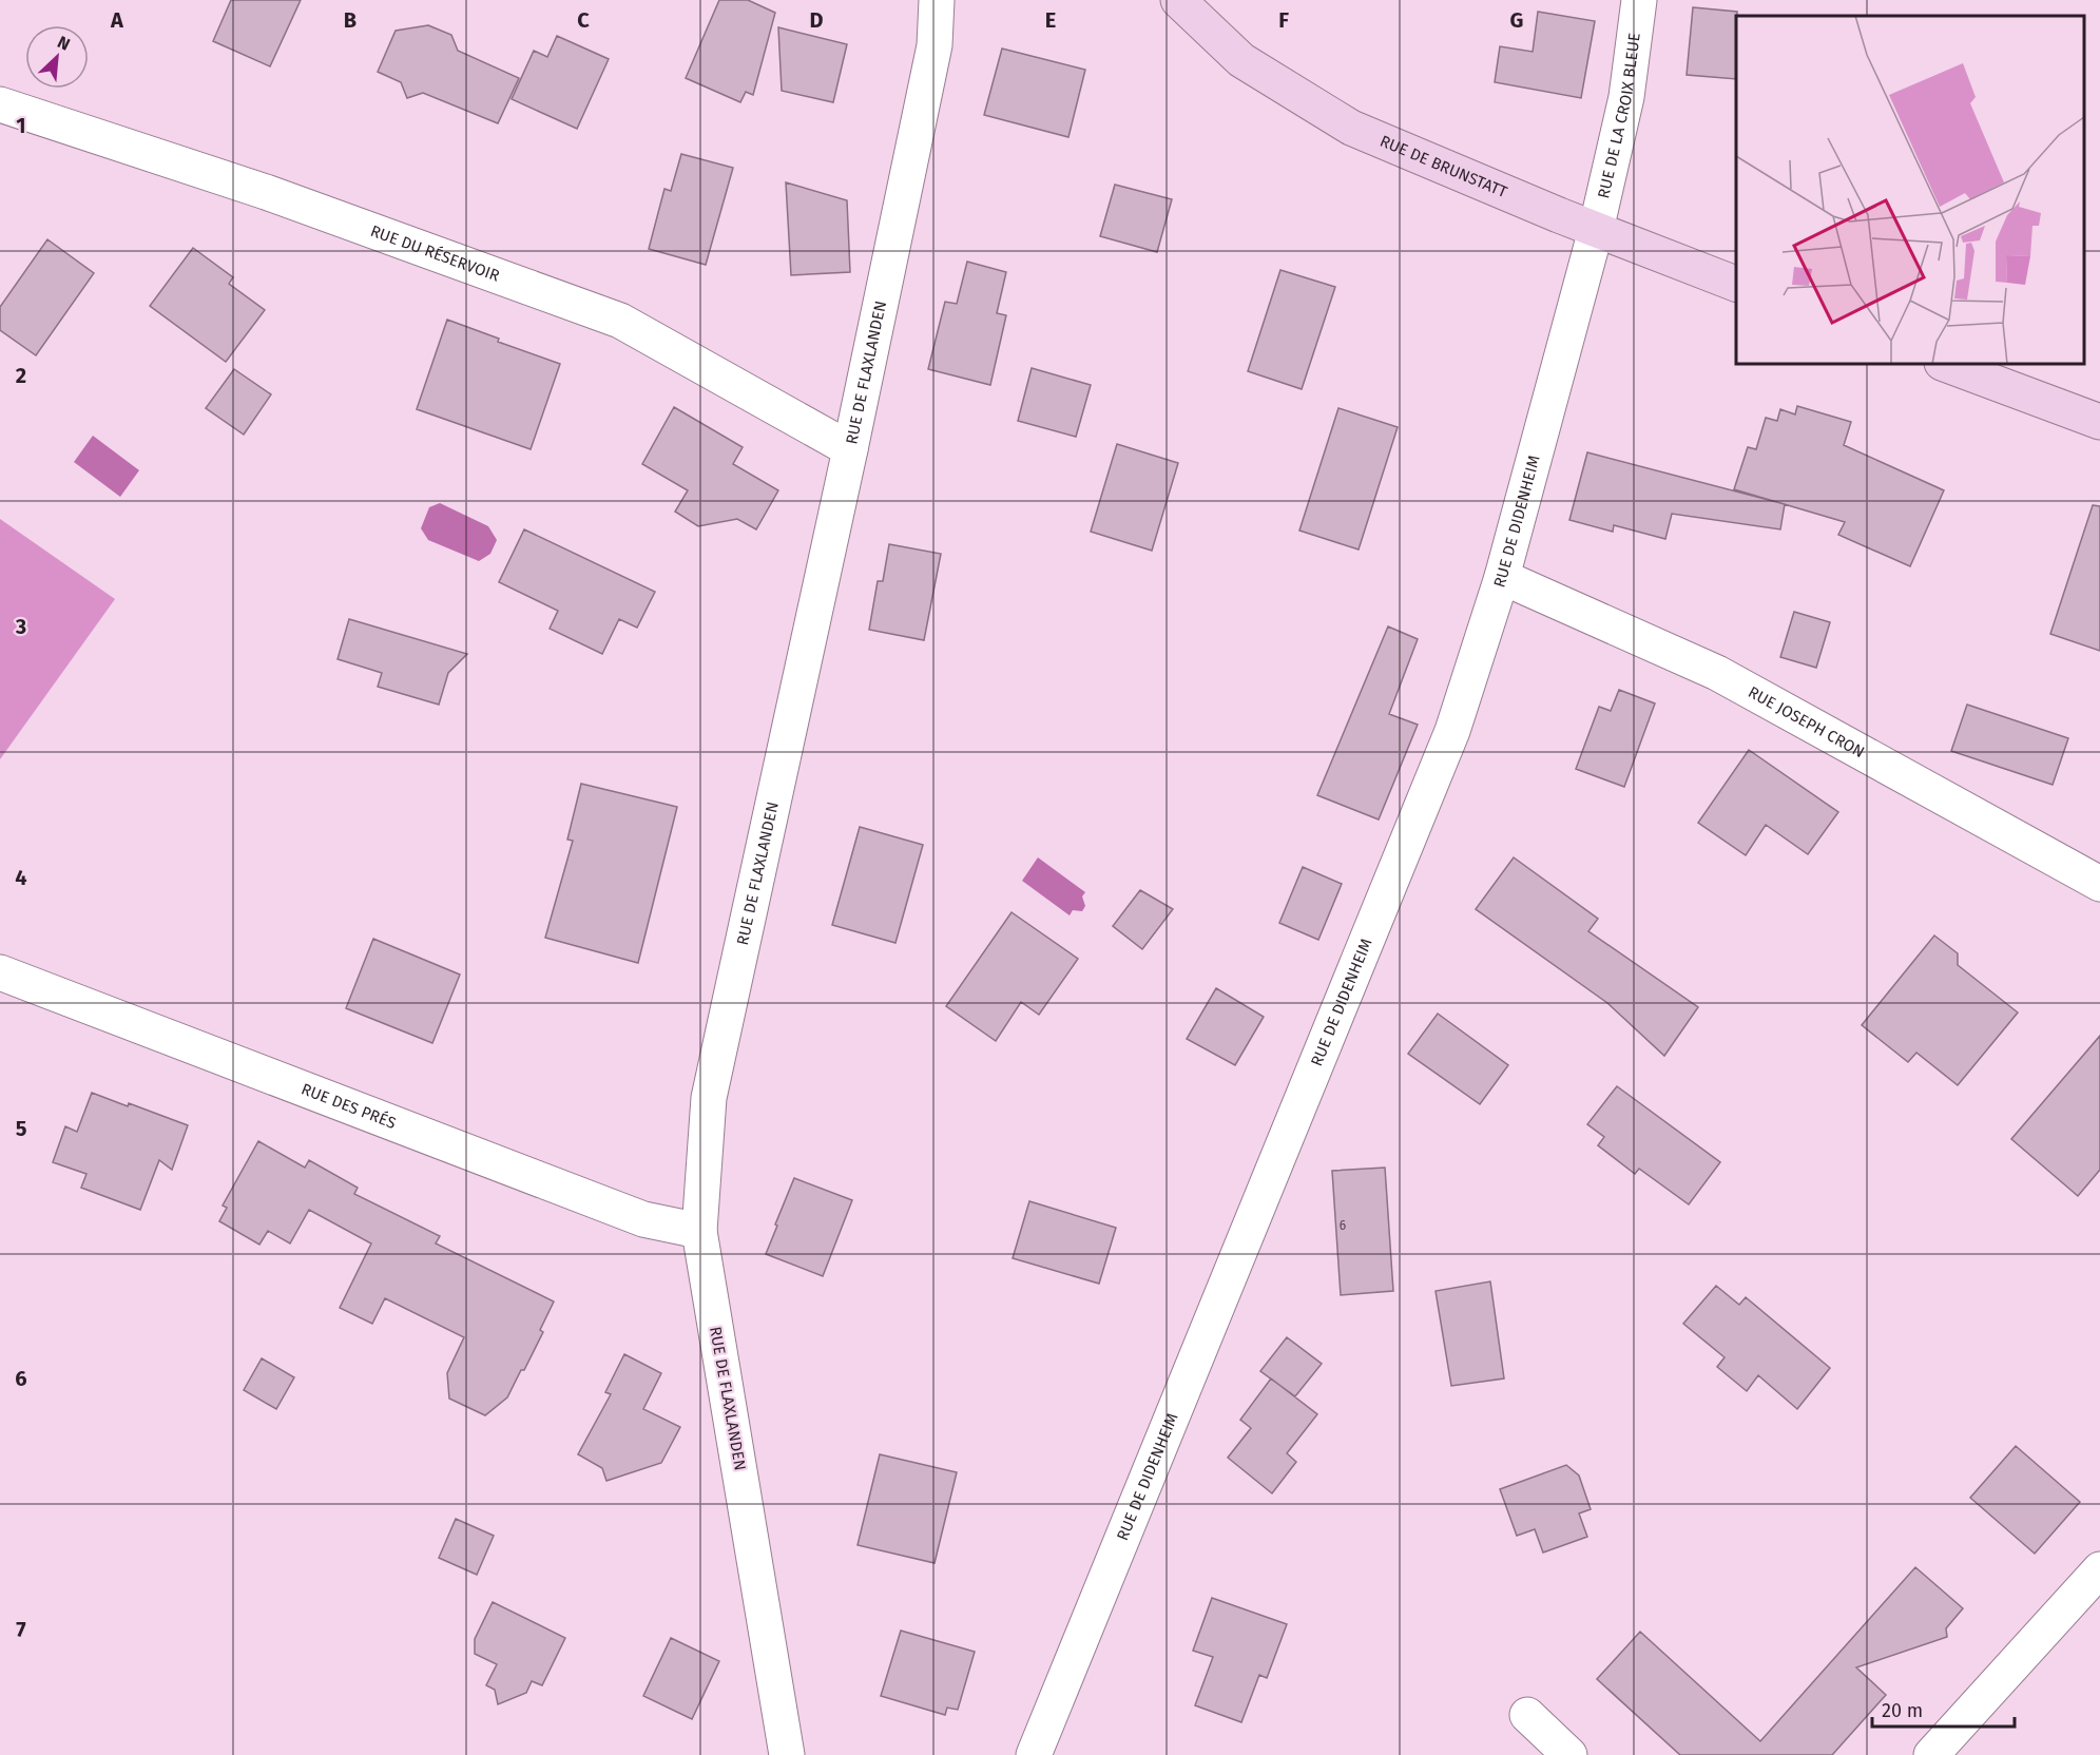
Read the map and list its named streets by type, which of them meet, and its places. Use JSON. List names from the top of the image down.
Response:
{
  "streets": {
    "main road": ["RUE DE BRUNSTATT"],
    "street": [
      "RUE DE LA CROIX BLEUE",
      "RUE DU RÉSERVOIR",
      "RUE DE FLAXLANDEN",
      "RUE DE DIDENHEIM",
      "RUE JOSEPH CRON",
      "RUE DES PRÉS"
    ]
  },
  "crossings": [
    ["RUE DE LA CROIX BLEUE", "RUE DE BRUNSTATT"],
    ["RUE DE LA CROIX BLEUE", "RUE DE DIDENHEIM"],
    ["RUE DE BRUNSTATT", "RUE DE DIDENHEIM"],
    ["RUE DU RÉSERVOIR", "RUE DE FLAXLANDEN"],
    ["RUE DE FLAXLANDEN", "RUE DES PRÉS"],
    ["RUE DE DIDENHEIM", "RUE JOSEPH CRON"]
  ],
  "house_numbers": ["6"],
  "scale_bar": "20 m",
  "north": "top right",
  "grid": {
    "columns": [
      "A",
      "B",
      "C",
      "D",
      "E",
      "F",
      "G"
    ],
    "rows": [
      "1",
      "2",
      "3",
      "4",
      "5",
      "6",
      "7"
    ]
  }
}
